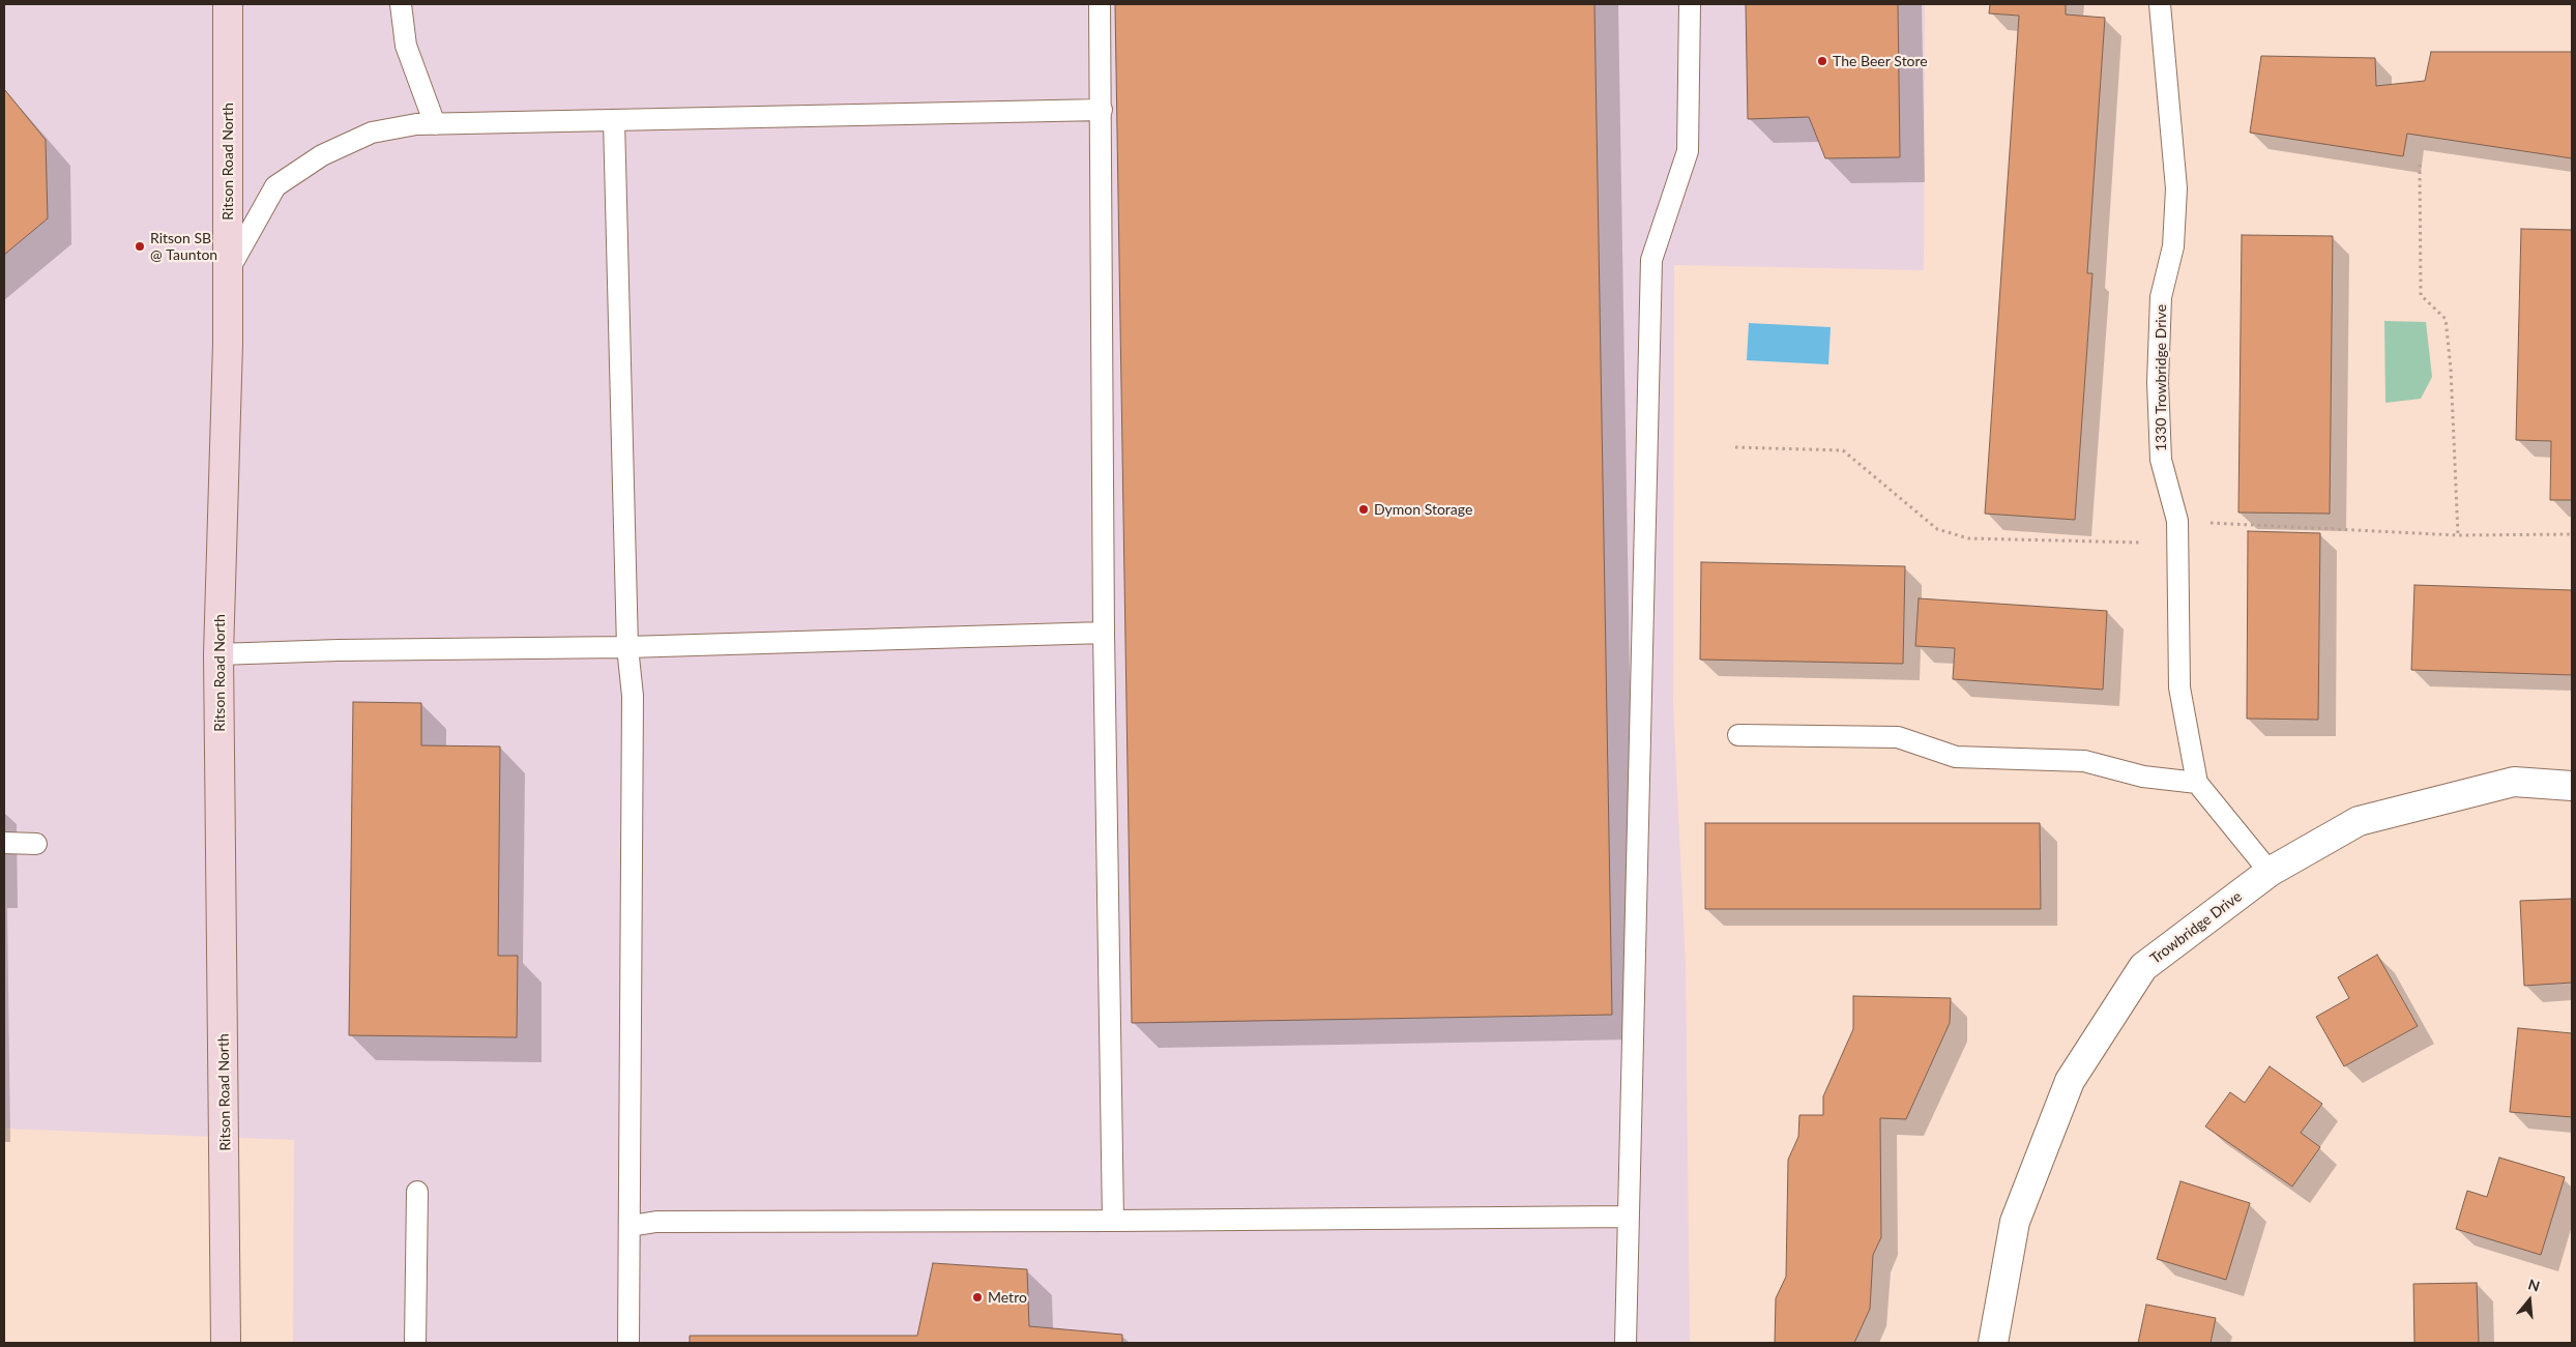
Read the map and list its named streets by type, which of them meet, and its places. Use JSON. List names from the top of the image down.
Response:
{
  "streets": {
    "main road": ["Ritson Road North"],
    "street": ["Trowbridge Drive"],
    "lane": ["1330 Trowbridge Drive"]
  },
  "crossings": [
    ["1330 Trowbridge Drive", "Trowbridge Drive"]
  ],
  "places": [
    "The Beer Store",
    "Ritson SB @ Taunton",
    "Dymon Storage",
    "Metro"
  ],
  "north": "top"
}
